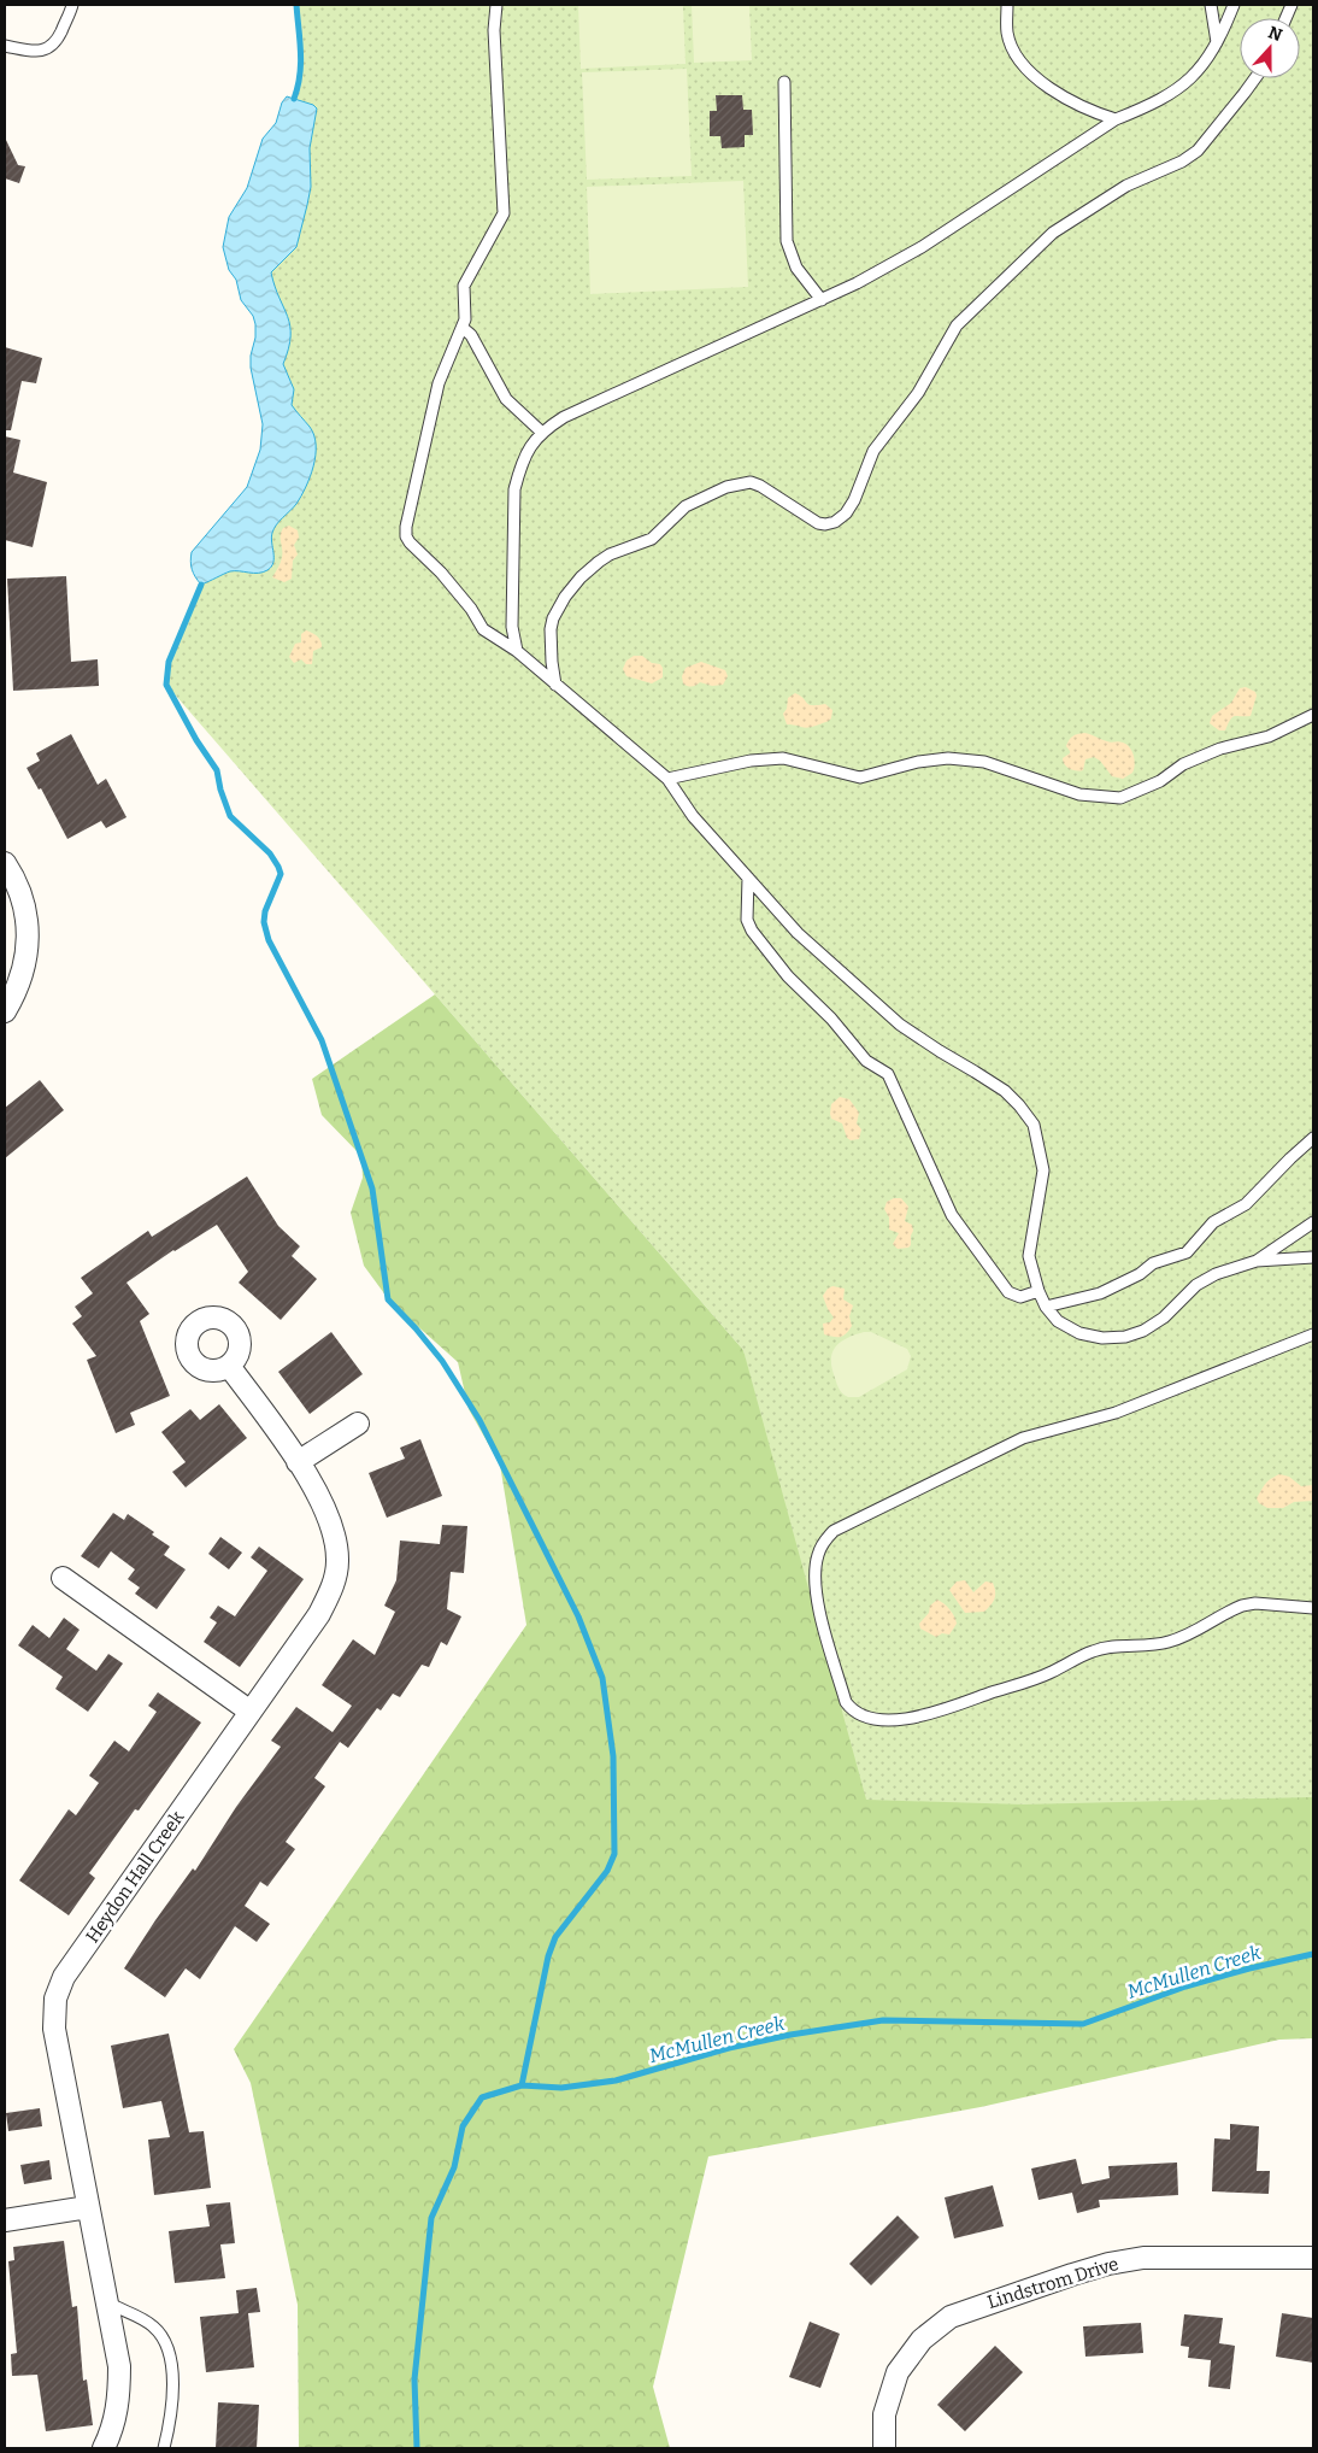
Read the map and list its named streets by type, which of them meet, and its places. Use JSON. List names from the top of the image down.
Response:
{
  "streets": {
    "street": ["Heydon Hall Creek", "Lindstrom Drive"]
  },
  "water": ["McMullen Creek"],
  "north": "top"
}
